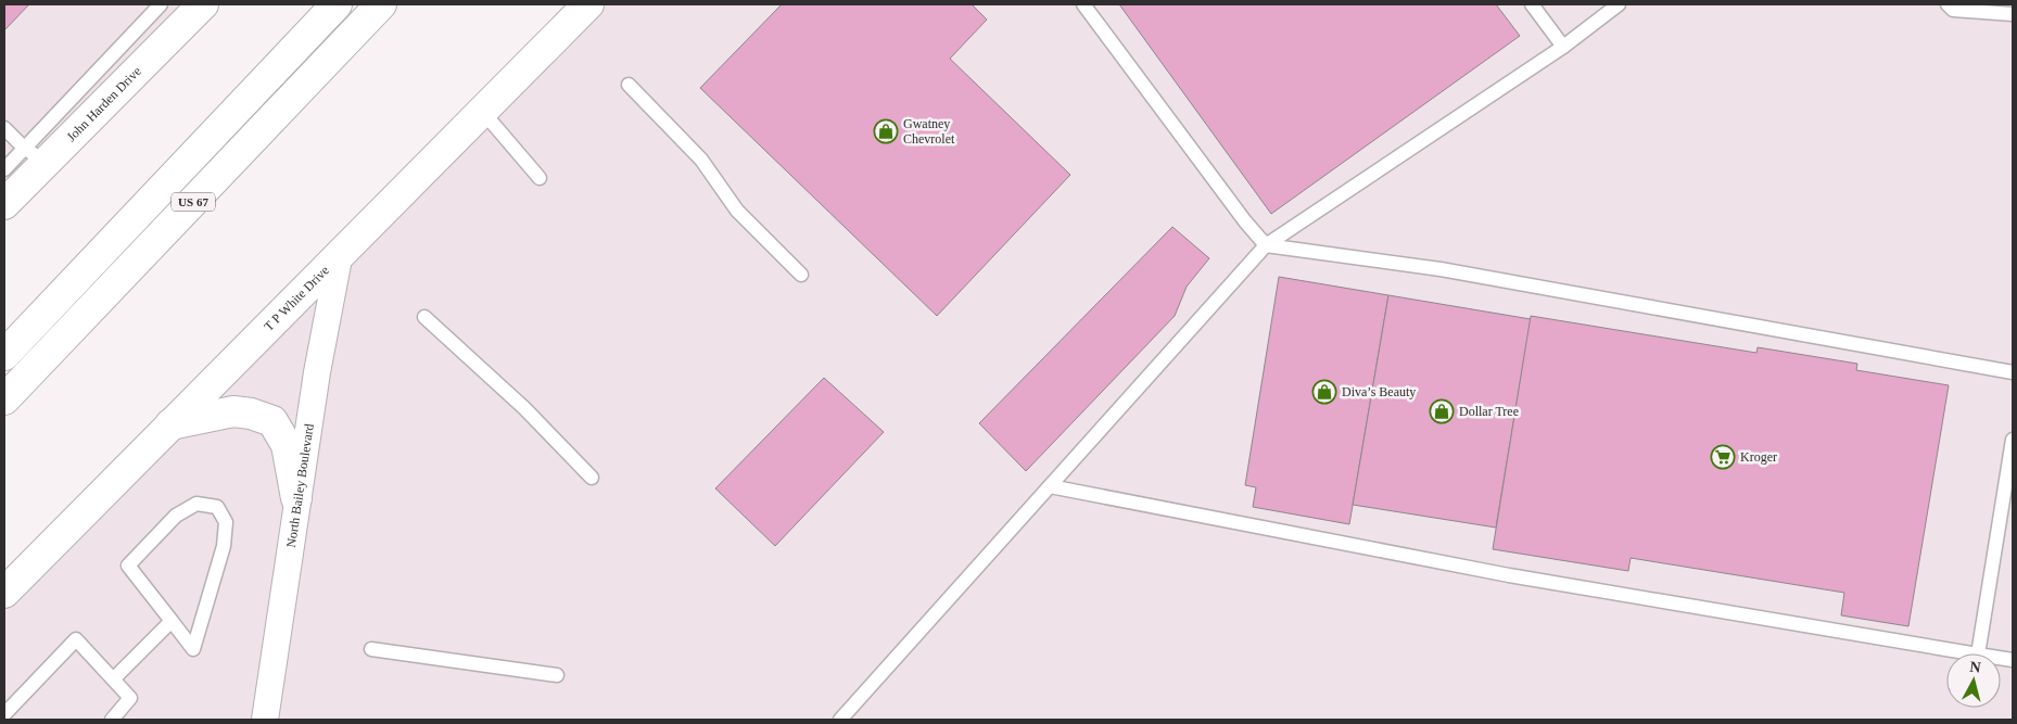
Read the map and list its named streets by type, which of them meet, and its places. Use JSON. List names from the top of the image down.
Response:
{
  "streets": {
    "main road": ["John Harden Drive", "US 67", "T P White Drive"],
    "street": ["North Bailey Boulevard"]
  },
  "crossings": [
    ["T P White Drive", "North Bailey Boulevard"]
  ],
  "places": {
    "shop": ["Gwatney Chevrolet", "Diva’s Beauty", "Dollar Tree"],
    "supermarket": ["Kroger"]
  },
  "north": "top"
}
